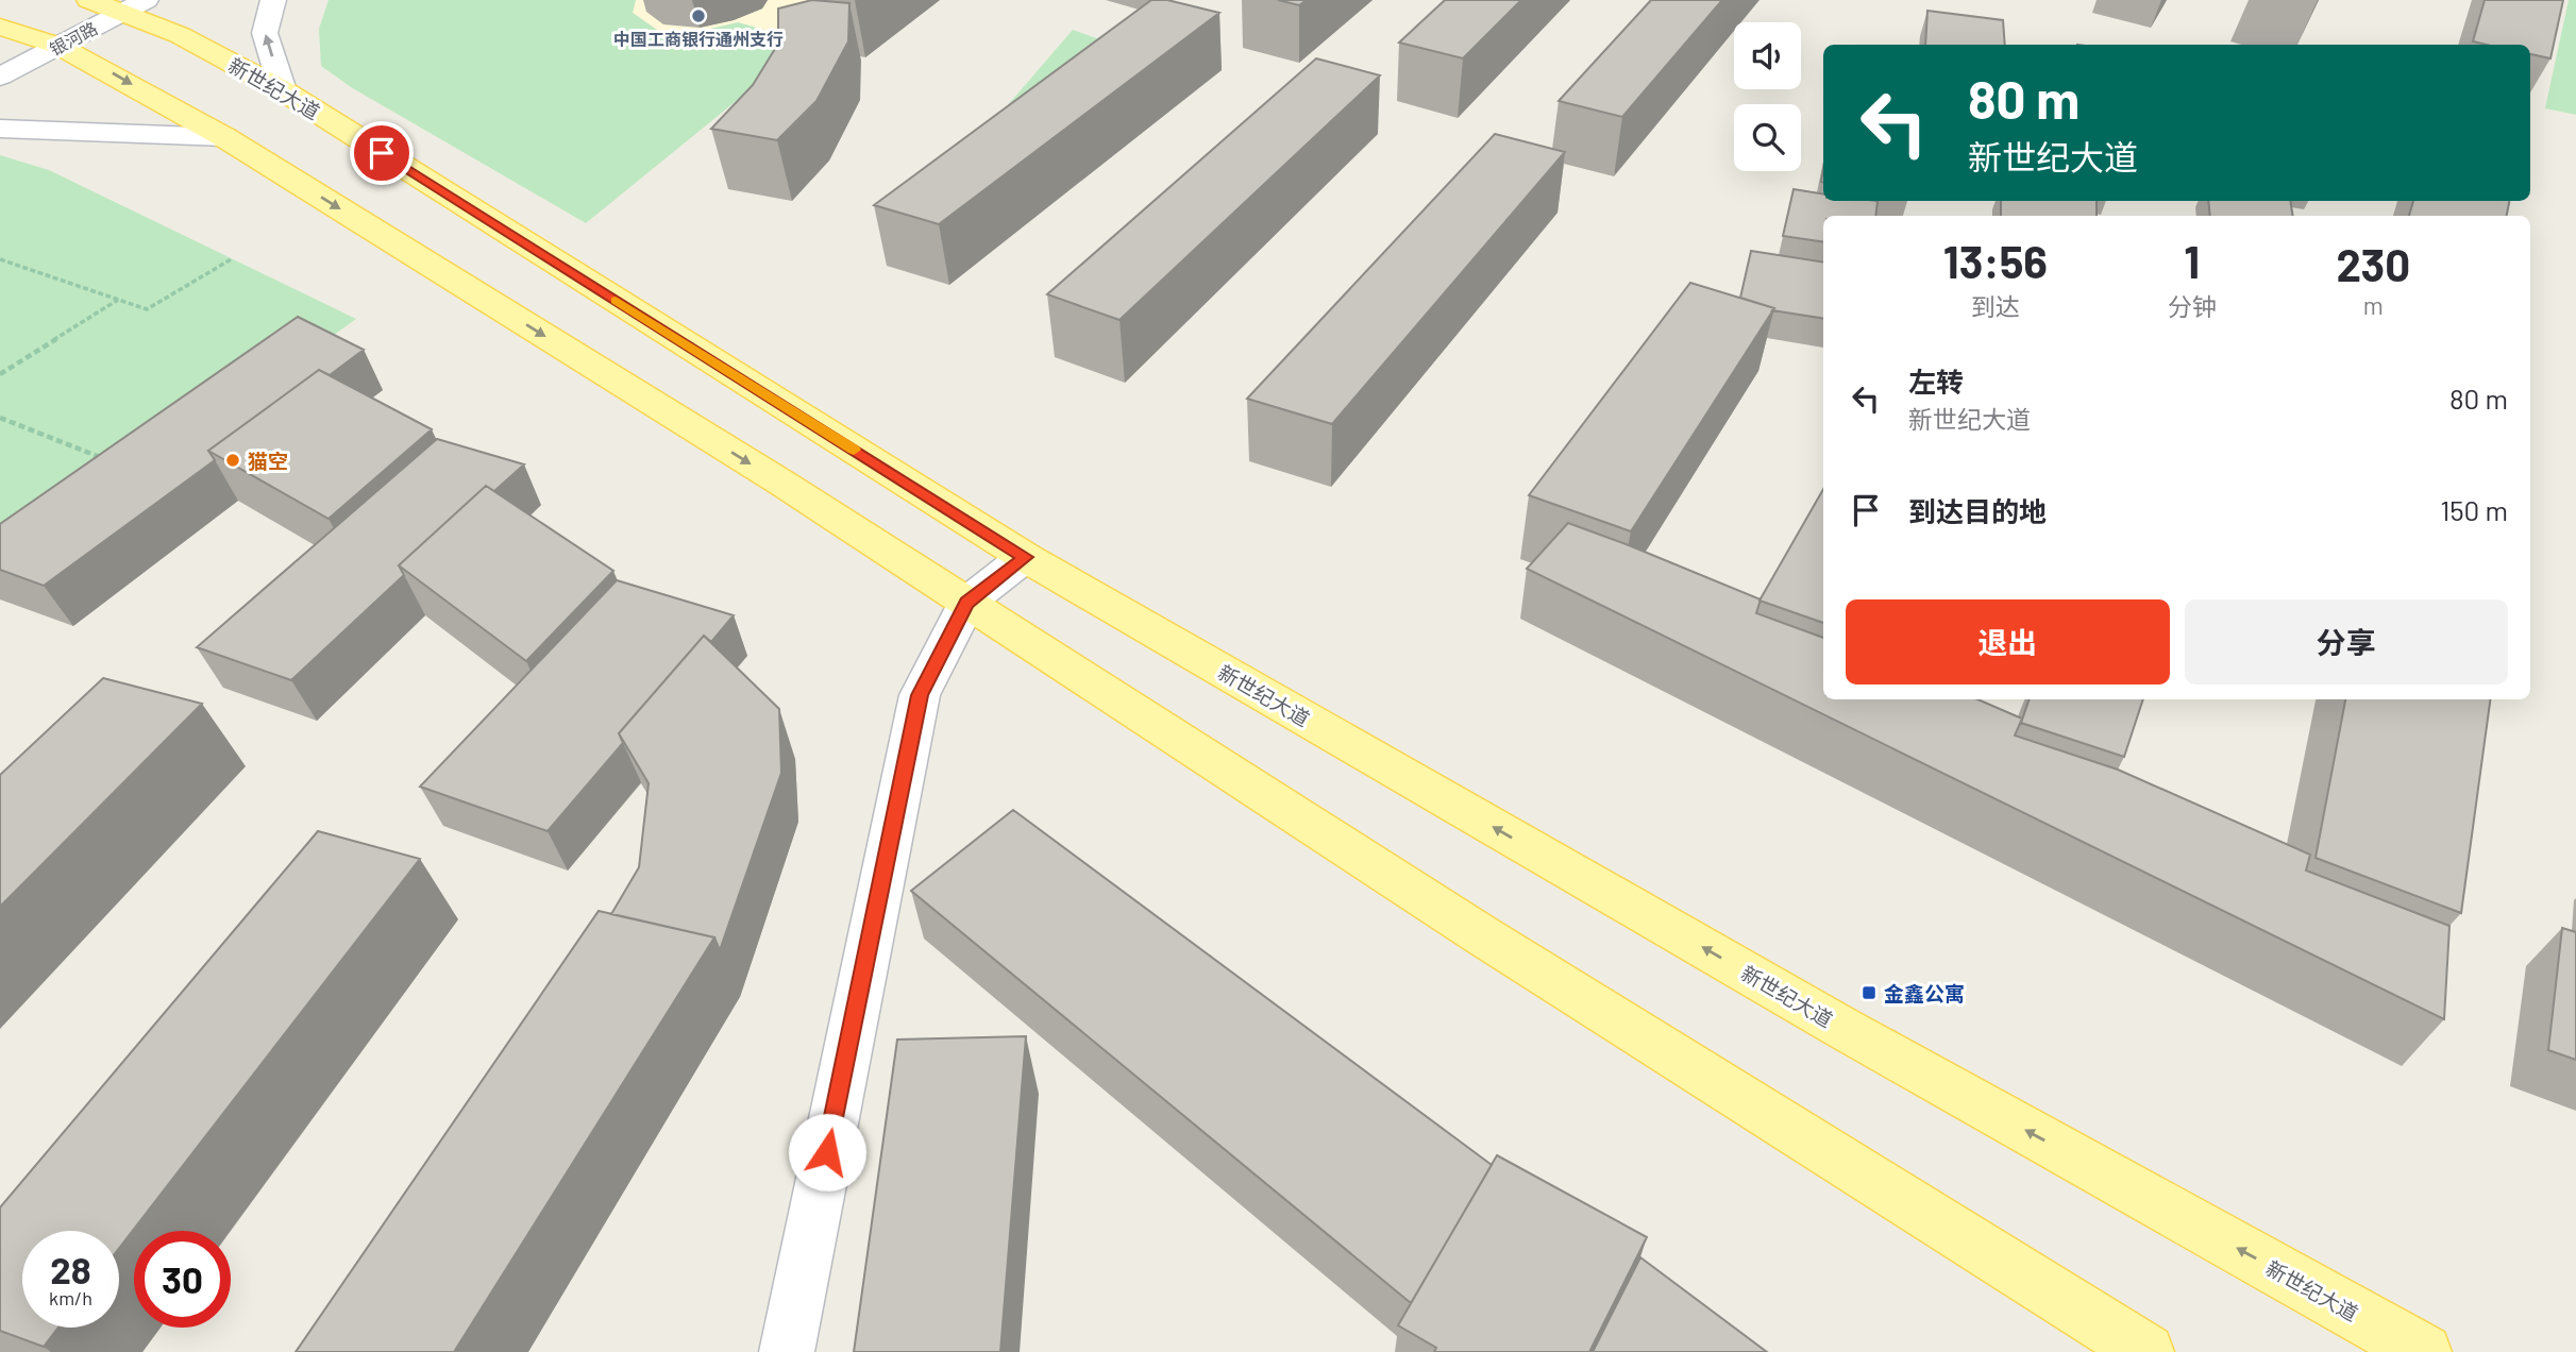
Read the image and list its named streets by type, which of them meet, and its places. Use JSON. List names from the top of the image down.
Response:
{
  "streets": {
    "main road": ["银河路", "新世纪大道"]
  },
  "crossings": [
    ["银河路", "新世纪大道"]
  ],
  "places": {
    "other": ["中国工商银行通州支行", "猫空"],
    "transit": ["金鑫公寓"]
  },
  "page": {
    "turn": ["80 m", "新世纪大道"],
    "eta": [
      "13:56",
      "到达",
      "1",
      "分钟",
      "230",
      "m"
    ],
    "list": [
      {
        "name": "左转",
        "note": "新世纪大道",
        "value": "80 m"
      },
      {
        "name": "到达目的地",
        "value": "150 m"
      }
    ],
    "buttons": ["退出", "分享"],
    "speed": "28 km/h",
    "limit": "30"
  }
}
